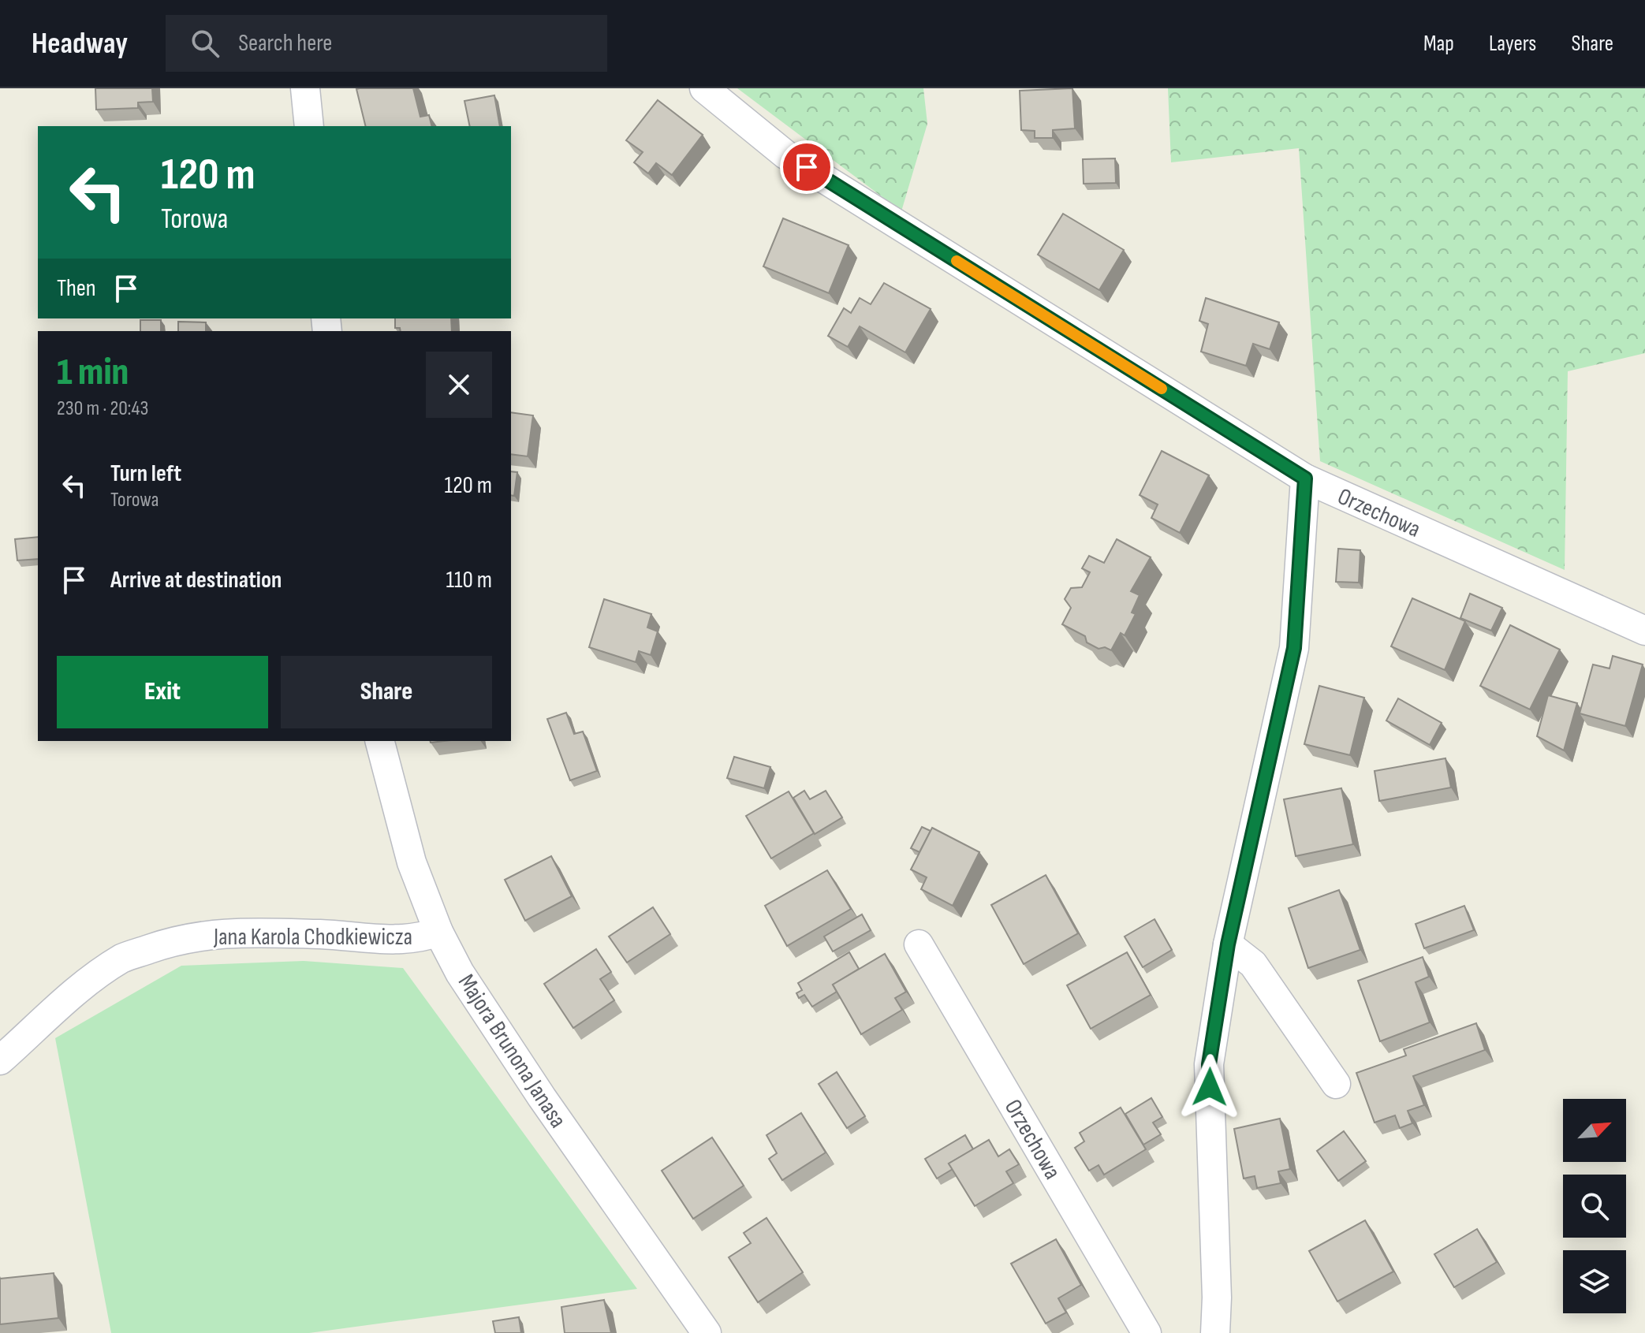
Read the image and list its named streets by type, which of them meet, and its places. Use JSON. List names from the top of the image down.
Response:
{
  "streets": {
    "street": ["Orzechowa", "Jana Karola Chodkiewicza", "Majora Brunona Janasa"]
  },
  "crossings": [
    ["Jana Karola Chodkiewicza", "Majora Brunona Janasa"]
  ],
  "north": "top right",
  "page": {
    "header": "Headway",
    "search": "Search here",
    "nav": ["Map", "Layers", "Share"],
    "turn": ["120 m", "Torowa"],
    "then": "Then",
    "heading": ["1 min", "230 m · 20:43"],
    "list": [
      {
        "name": "Turn left",
        "note": "Torowa",
        "value": "120 m"
      },
      {
        "name": "Arrive at destination",
        "value": "110 m"
      }
    ],
    "buttons": ["Exit", "Share"]
  }
}
